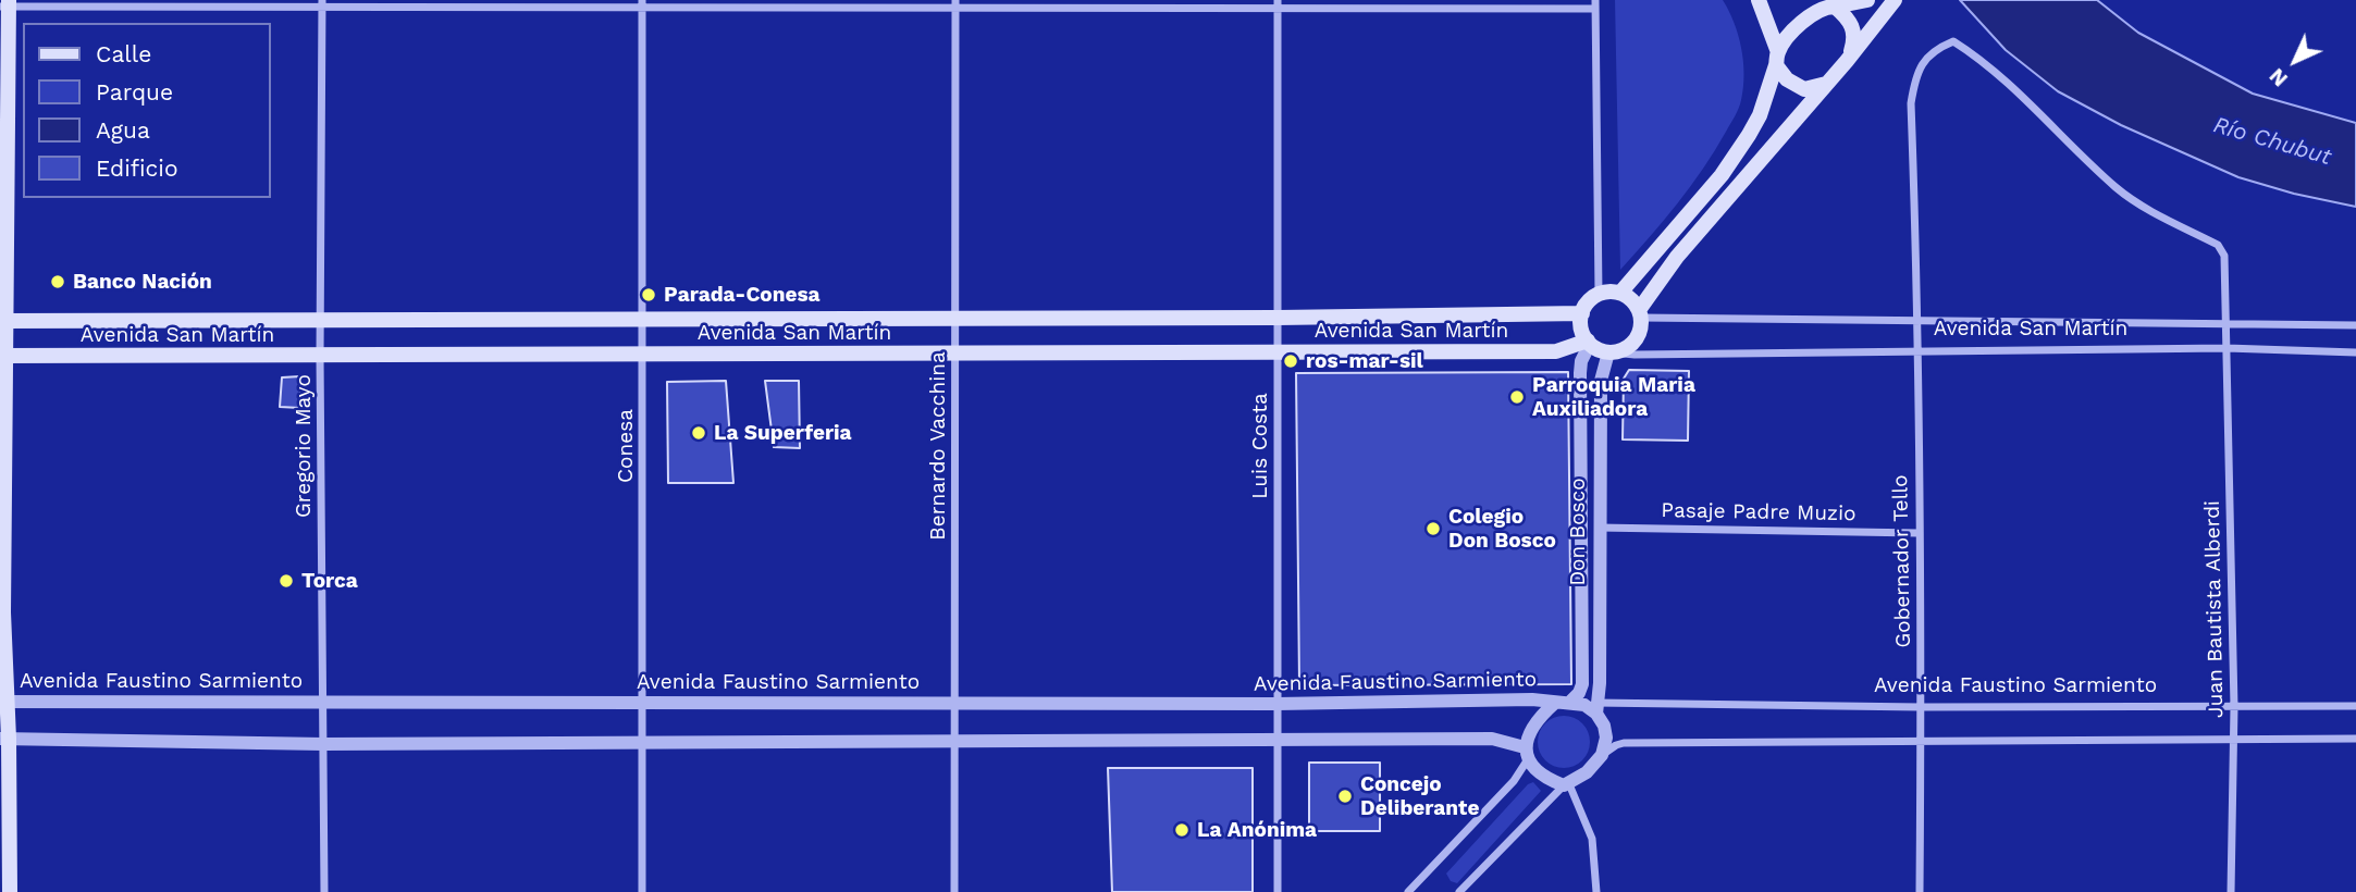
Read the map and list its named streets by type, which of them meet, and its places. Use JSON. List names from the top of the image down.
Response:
{
  "streets": {
    "main road": ["Avenida San Martín"],
    "street": [
      "Gregorio Mayo",
      "Conesa",
      "Bernardo Vacchina",
      "Luis Costa",
      "Pasaje Padre Muzio",
      "Don Bosco",
      "Gobernador Tello",
      "Juan Bautista Alberdi",
      "Avenida Faustino Sarmiento"
    ]
  },
  "crossings": [
    ["Avenida San Martín", "Gregorio Mayo"],
    ["Avenida San Martín", "Conesa"],
    ["Avenida San Martín", "Bernardo Vacchina"],
    ["Avenida San Martín", "Luis Costa"],
    ["Avenida San Martín", "Don Bosco"],
    ["Avenida San Martín", "Gobernador Tello"],
    ["Avenida San Martín", "Juan Bautista Alberdi"],
    ["Gregorio Mayo", "Avenida Faustino Sarmiento"],
    ["Conesa", "Avenida Faustino Sarmiento"],
    ["Bernardo Vacchina", "Avenida Faustino Sarmiento"],
    ["Luis Costa", "Avenida Faustino Sarmiento"],
    ["Pasaje Padre Muzio", "Don Bosco"],
    ["Pasaje Padre Muzio", "Gobernador Tello"],
    ["Don Bosco", "Avenida Faustino Sarmiento"],
    ["Gobernador Tello", "Juan Bautista Alberdi"],
    ["Gobernador Tello", "Avenida Faustino Sarmiento"],
    ["Juan Bautista Alberdi", "Avenida Faustino Sarmiento"]
  ],
  "water": ["Río Chubut"],
  "places": [
    "Banco Nación",
    "Parada-Conesa",
    "ros-mar-sil",
    "Parroquia Maria Auxiliadora",
    "La Superferia",
    "Colegio Don Bosco",
    "Torca",
    "Concejo Deliberante",
    "La Anónima"
  ],
  "legend": [
    "Calle",
    "Parque",
    "Agua",
    "Edificio"
  ],
  "north": "bottom left"
}
